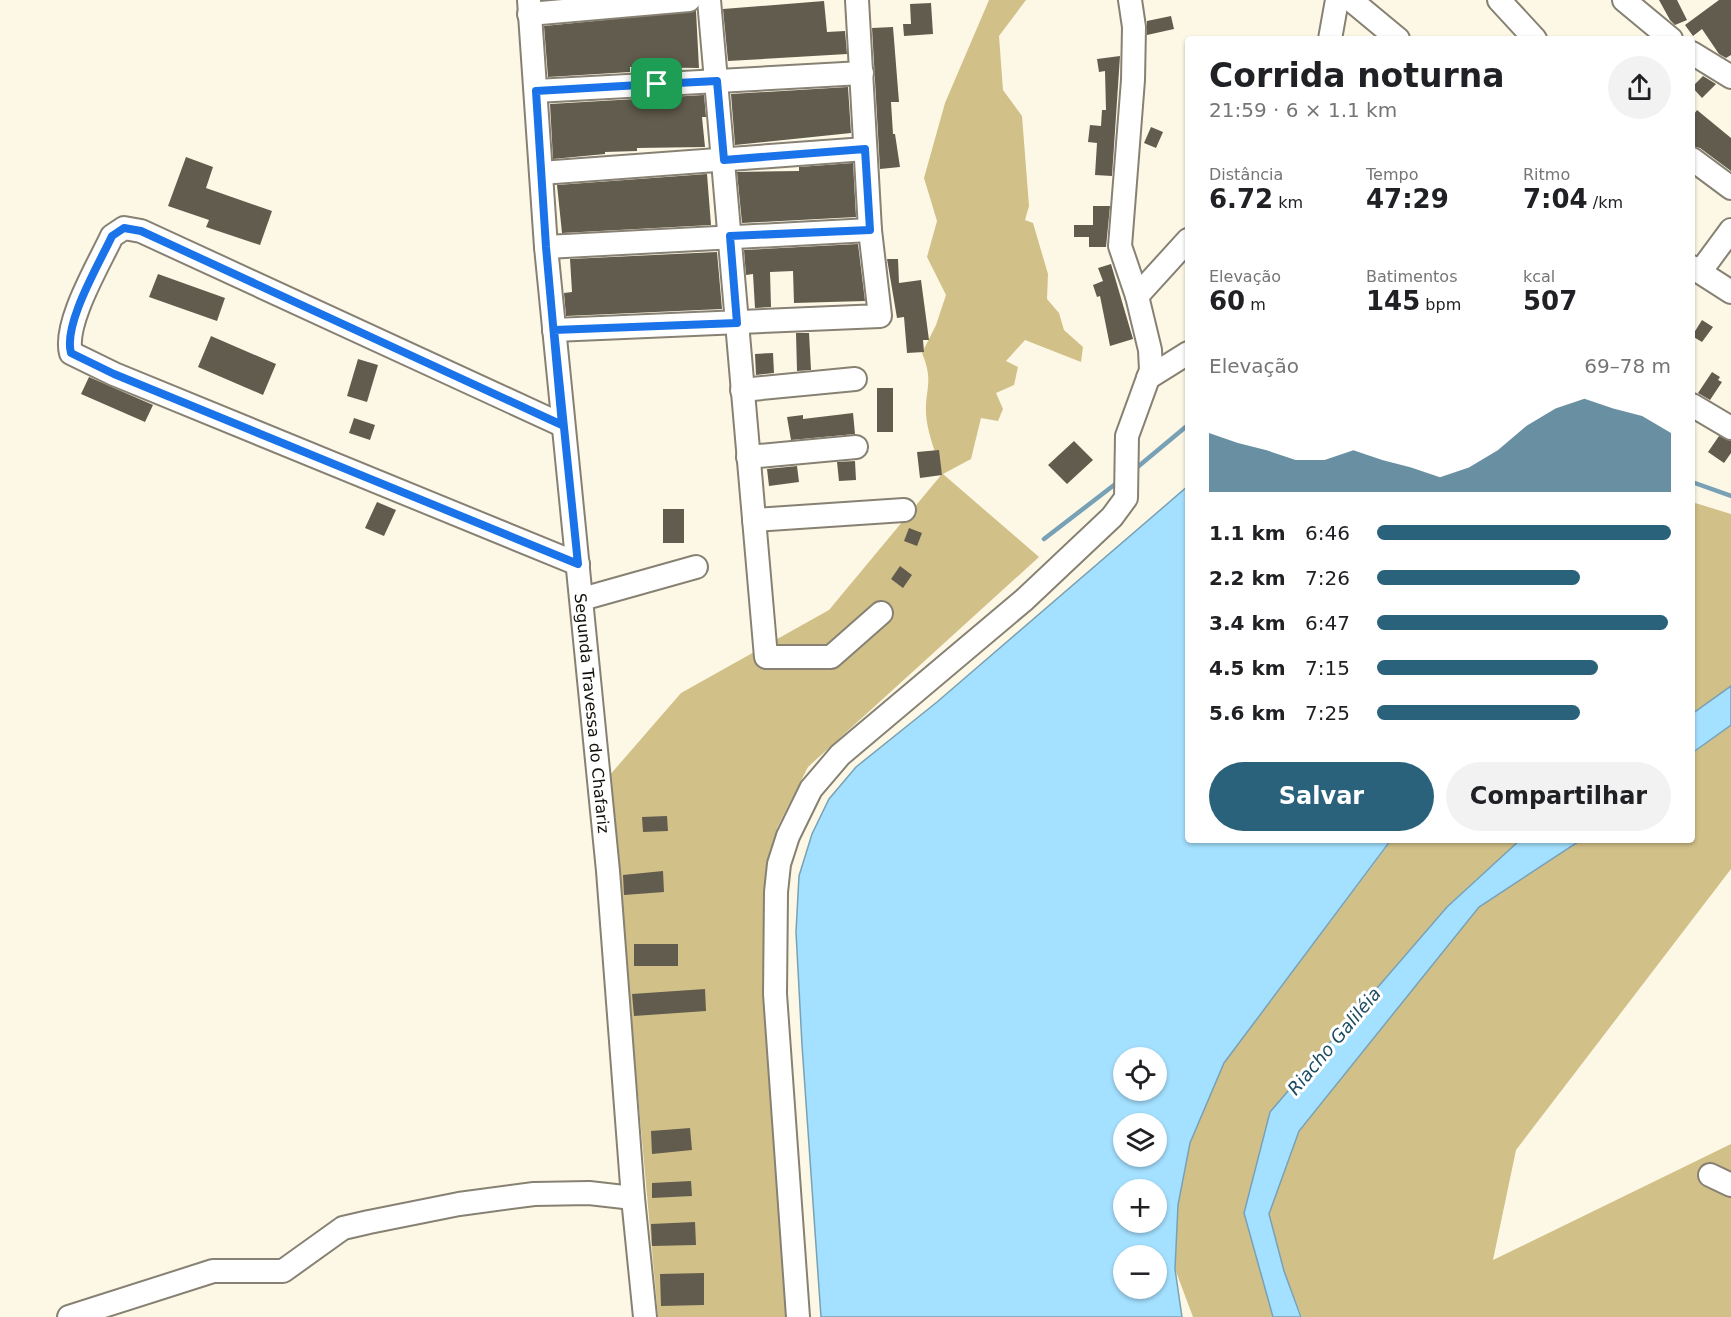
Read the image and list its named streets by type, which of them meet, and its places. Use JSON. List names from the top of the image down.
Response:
{
  "streets": {
    "street": ["Segunda Travessa do Chafariz"]
  },
  "water": ["Riacho Galiléia"],
  "page": {
    "heading": ["Corrida noturna", "21:59 · 6 × 1.1 km"],
    "stats": [
      ["Distância", "6.72 km"],
      ["Tempo", "47:29"],
      ["Ritmo", "7:04 /km"],
      ["Elevação", "60 m"],
      ["Batimentos", "145 bpm"],
      ["kcal", "507"]
    ],
    "chart": ["Elevação", "69–78 m"],
    "list": [
      {
        "name": "1.1 km",
        "note": "6:46"
      },
      {
        "name": "2.2 km",
        "note": "7:26"
      },
      {
        "name": "3.4 km",
        "note": "6:47"
      },
      {
        "name": "4.5 km",
        "note": "7:15"
      },
      {
        "name": "5.6 km",
        "note": "7:25"
      }
    ],
    "buttons": ["Salvar", "Compartilhar"],
    "map_buttons": ["+", "−"]
  }
}
